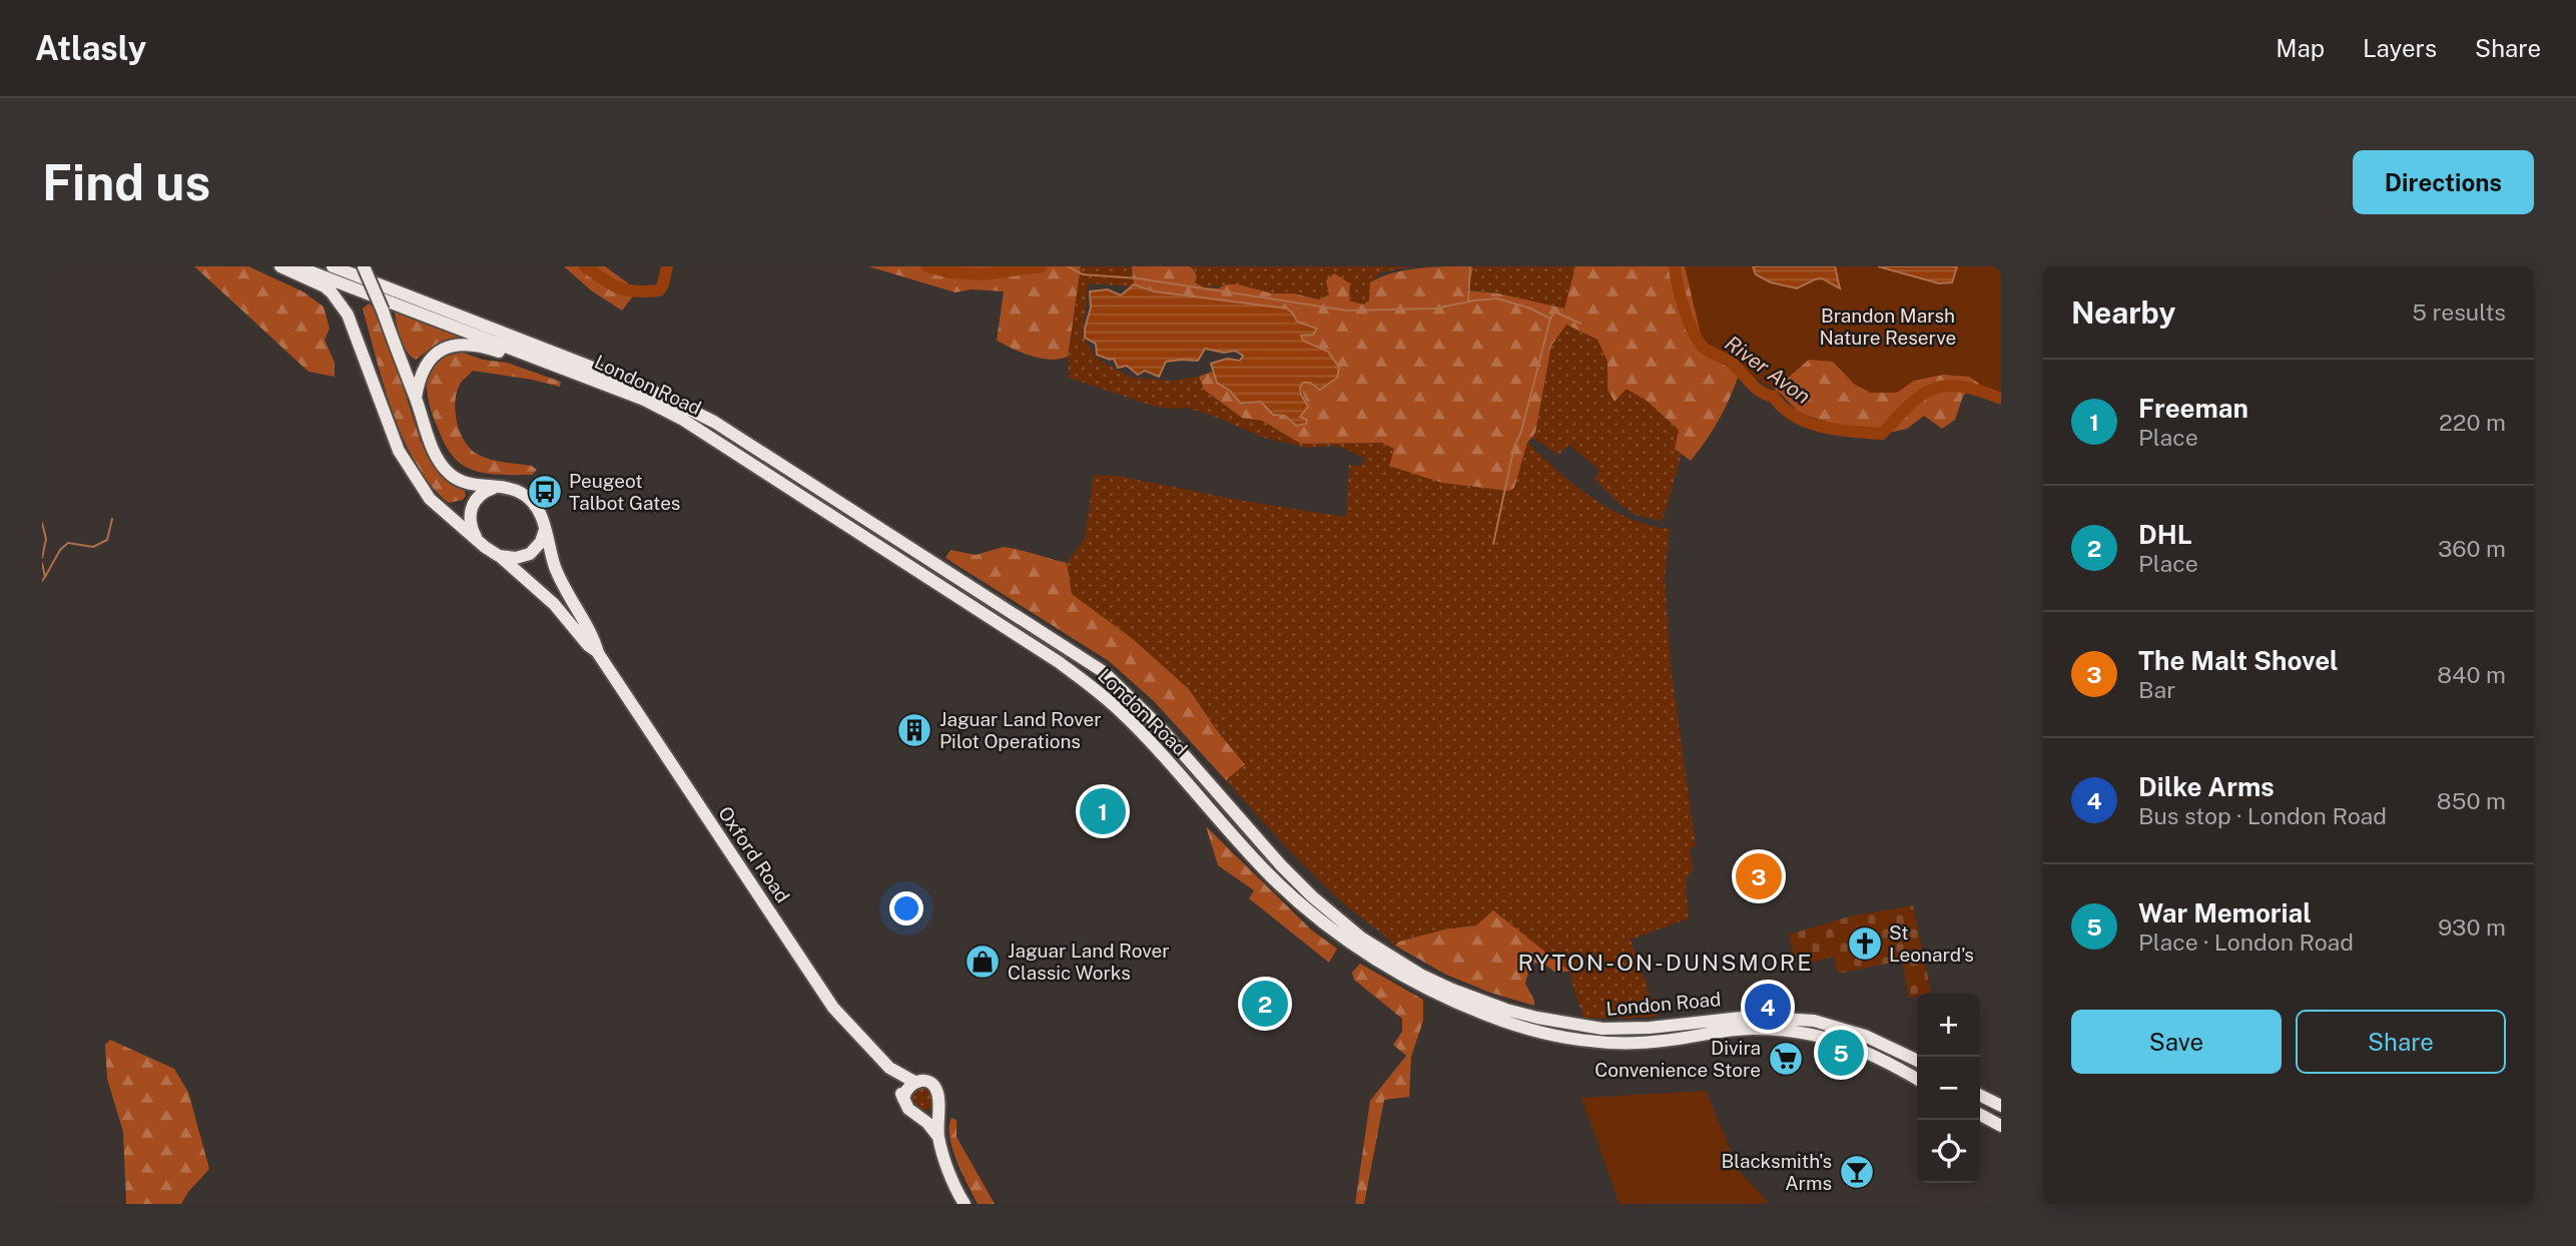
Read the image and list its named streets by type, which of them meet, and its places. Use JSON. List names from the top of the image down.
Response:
{
  "streets": {
    "highway": ["London Road", "Oxford Road"]
  },
  "districts": ["RYTON-ON-DUNSMORE"],
  "water": ["River Avon"],
  "parks": ["Brandon Marsh Nature Reserve"],
  "places": {
    "bus stop": ["Peugeot Talbot Gates"],
    "building": ["Jaguar Land Rover Pilot Operations"],
    "church": ["St Leonard's"],
    "shop": ["Jaguar Land Rover Classic Works"],
    "supermarket": ["Divira Convenience Store"],
    "bar": ["Blacksmith's Arms"]
  },
  "page": {
    "header": "Atlasly",
    "nav": ["Map", "Layers", "Share"],
    "buttons": [
      "Directions",
      ["Save", "Share"]
    ],
    "title": "Find us",
    "heading": ["Nearby", "5 results"],
    "list": [
      {
        "mark": "1",
        "name": "Freeman",
        "note": "Place",
        "value": "220 m"
      },
      {
        "mark": "2",
        "name": "DHL",
        "note": "Place",
        "value": "360 m"
      },
      {
        "mark": "3",
        "name": "The Malt Shovel",
        "note": "Bar",
        "value": "840 m"
      },
      {
        "mark": "4",
        "name": "Dilke Arms",
        "note": "Bus stop · London Road",
        "value": "850 m"
      },
      {
        "mark": "5",
        "name": "War Memorial",
        "note": "Place · London Road",
        "value": "930 m"
      }
    ],
    "pins": [
      "1",
      "3",
      "2",
      "4",
      "5"
    ],
    "map_buttons": ["+", "−"]
  }
}
